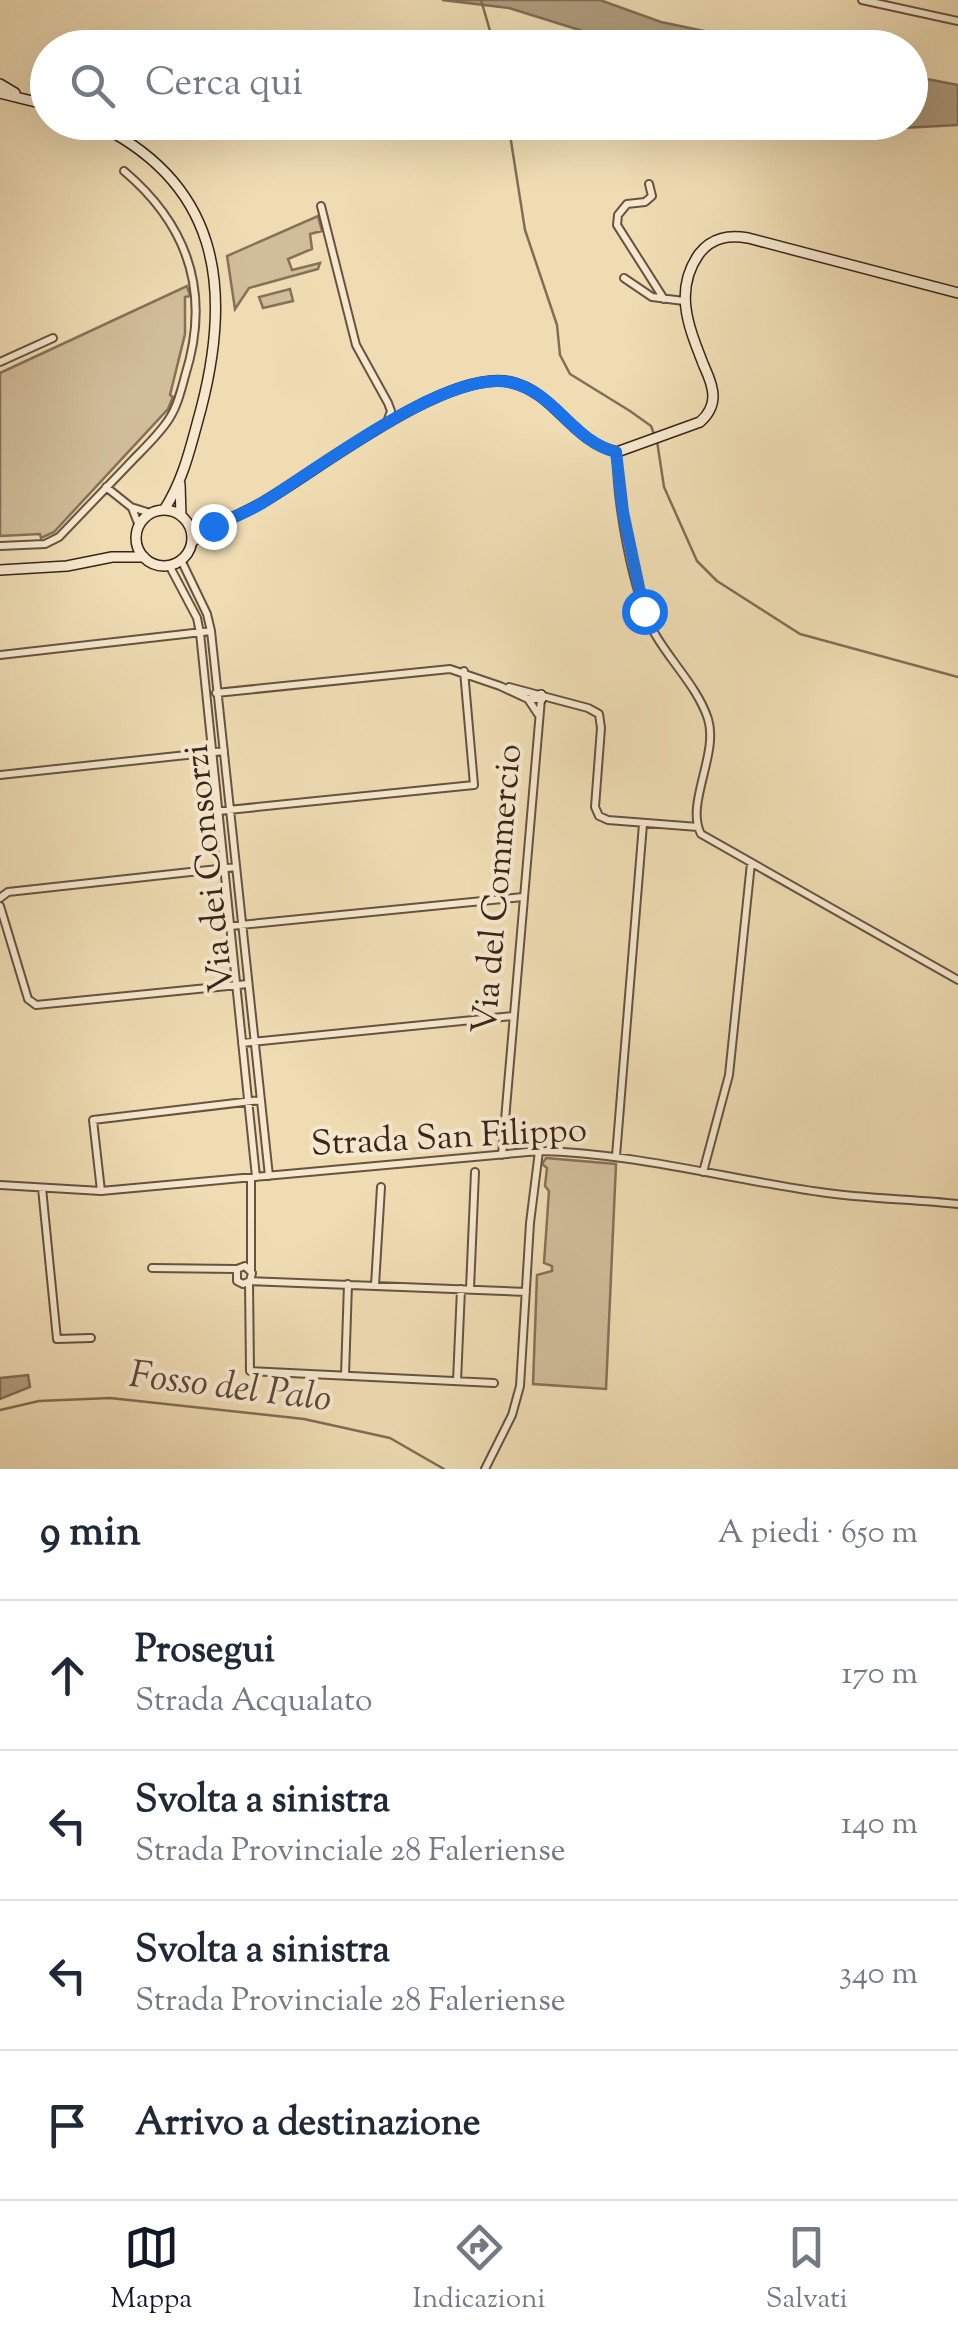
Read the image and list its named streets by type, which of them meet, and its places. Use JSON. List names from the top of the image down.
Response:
{
  "streets": {
    "street": ["Via dei Consorzi", "Via del Commercio", "Strada San Filippo"]
  },
  "crossings": [
    ["Via dei Consorzi", "Strada San Filippo"],
    ["Via del Commercio", "Strada San Filippo"]
  ],
  "water": ["Fosso del Palo"],
  "page": {
    "search": "Cerca qui",
    "heading": ["9 min", "A piedi · 650 m"],
    "list": [
      ["Prosegui", "Strada Acqualato", "170 m"],
      ["Svolta a sinistra", "Strada Provinciale 28 Faleriense", "140 m"],
      ["Svolta a sinistra", "Strada Provinciale 28 Faleriense", "340 m"],
      "Arrivo a destinazione"
    ],
    "nav": ["Mappa", "Indicazioni", "Salvati"]
  }
}
